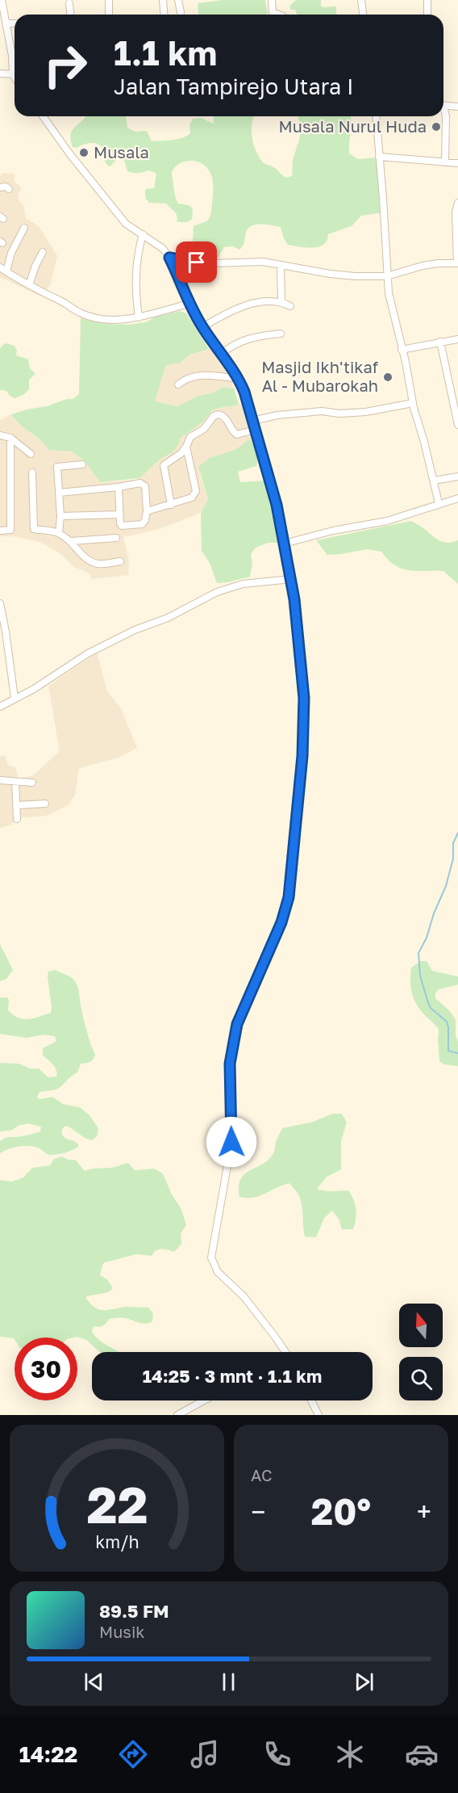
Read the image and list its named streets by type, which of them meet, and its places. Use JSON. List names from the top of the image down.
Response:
{
  "places": ["Musala Nurul Huda", "Musala", "Masjid Ikh'tikaf Al - Mubarokah"],
  "north": "top",
  "page": {
    "turn": ["1.1 km", "Jalan Tampirejo Utara I"],
    "limit": "30",
    "trip": "14:25 · 3 mnt · 1.1 km",
    "tile": "AC",
    "heat": ["−", "20°", "+"],
    "song": ["89.5 FM", "Musik"],
    "tabs": "14:22",
    "gauge": ["22", "km/h"]
  }
}
